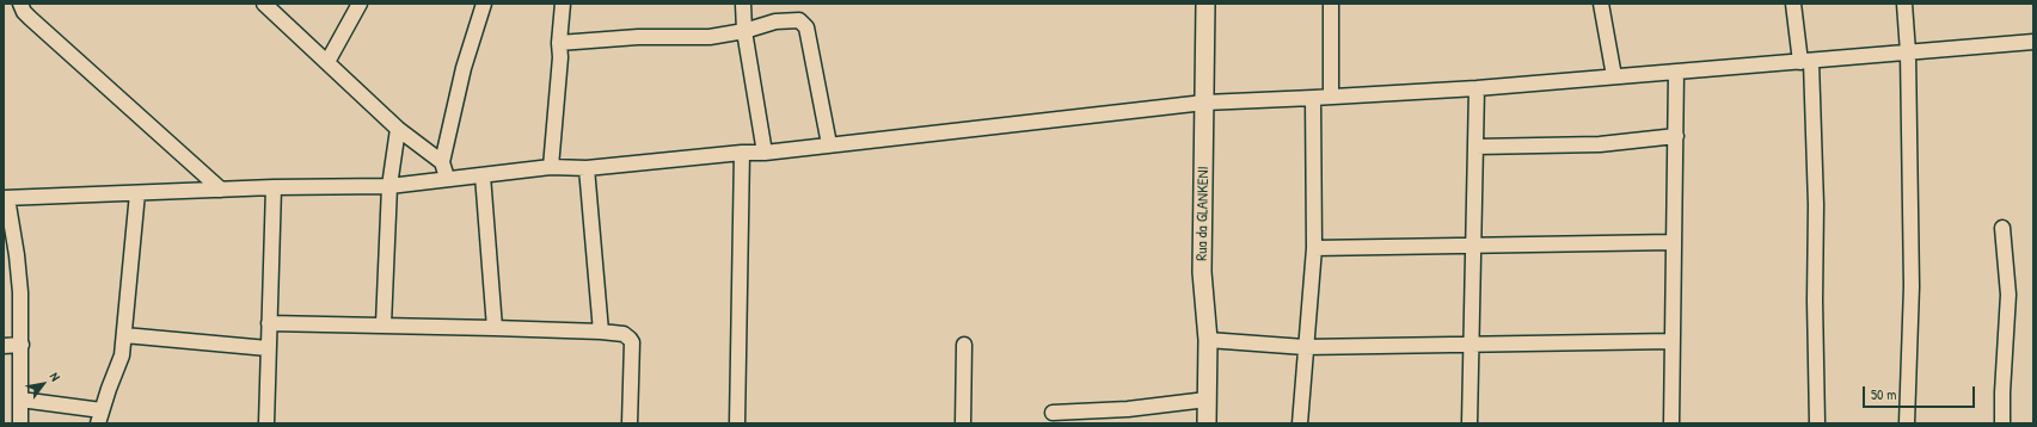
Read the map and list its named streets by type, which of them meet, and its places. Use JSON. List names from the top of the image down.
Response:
{
  "streets": {
    "street": ["Rua da GLANKENI"]
  },
  "scale_bar": "50 m",
  "north": "top right"
}
